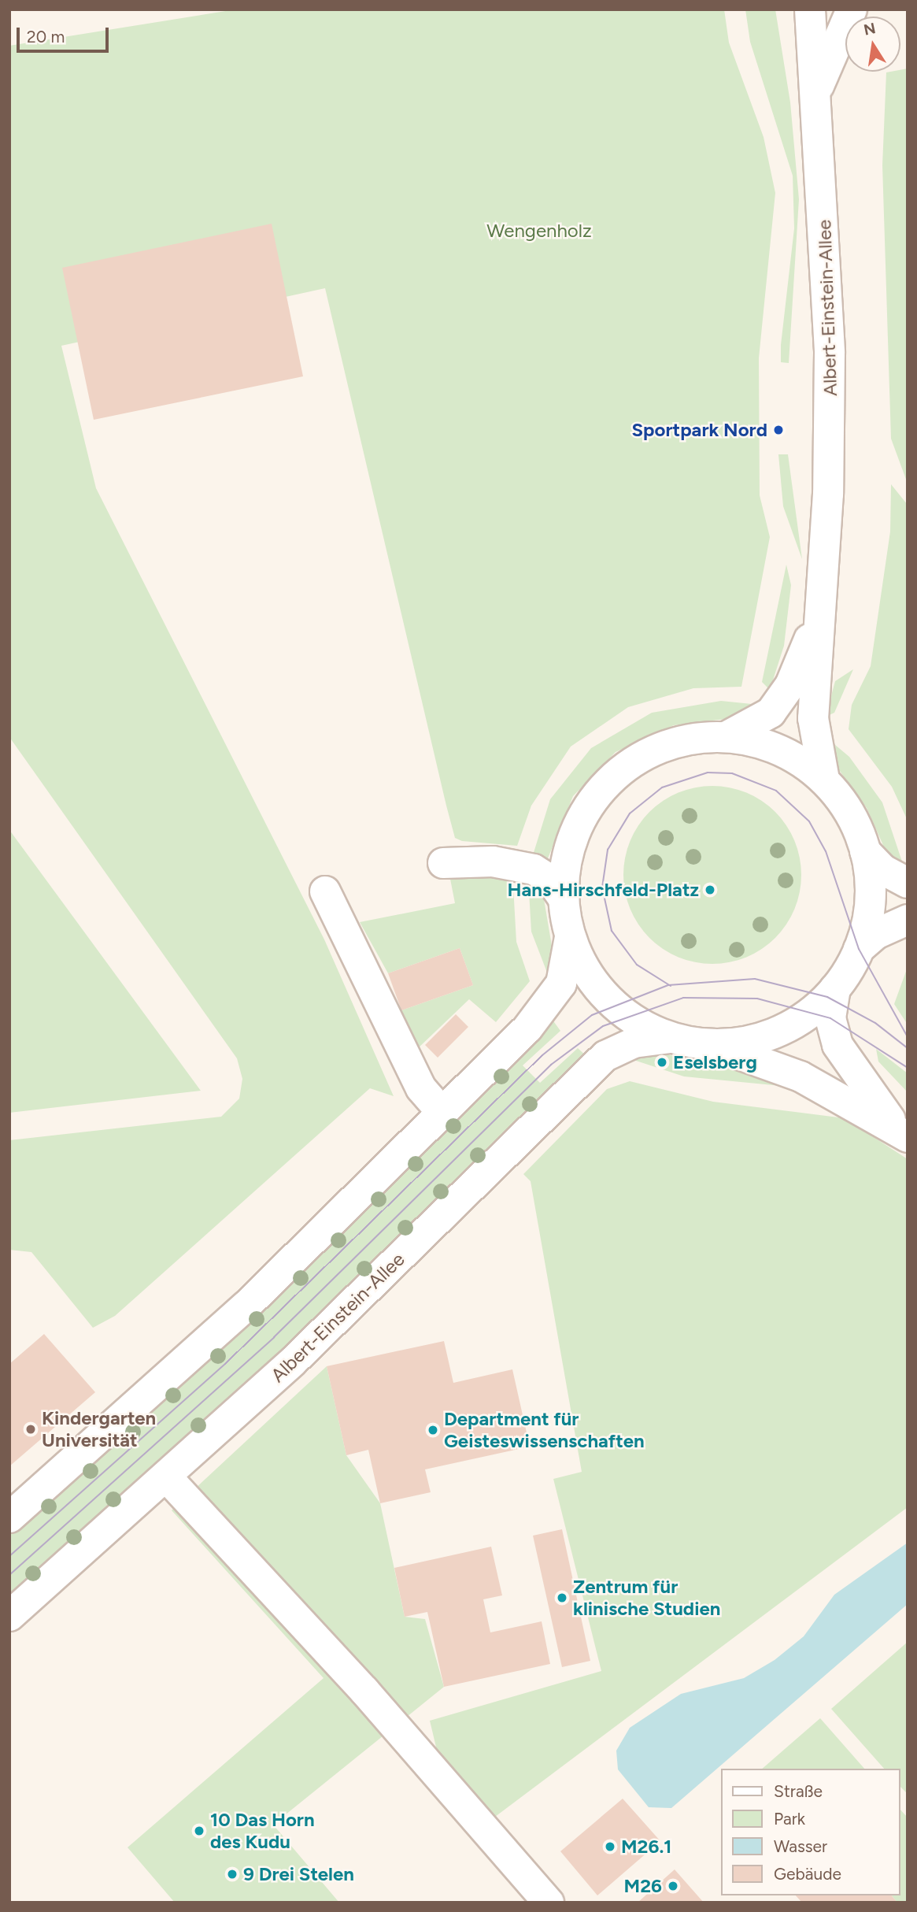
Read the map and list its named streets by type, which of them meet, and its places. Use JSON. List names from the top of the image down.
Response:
{
  "streets": {
    "street": ["Albert-Einstein-Allee"]
  },
  "parks": ["Wengenholz"],
  "places": [
    "Sportpark Nord",
    "Hans-Hirschfeld-Platz",
    "Eselsberg",
    "Kindergarten Universität",
    "Department für Geisteswissenschaften",
    "Zentrum für klinische Studien",
    "10 Das Horn des Kudu",
    "M26.1",
    "9 Drei Stelen",
    "M26"
  ],
  "legend": [
    "Straße",
    "Park",
    "Wasser",
    "Gebäude"
  ],
  "scale_bar": "20 m",
  "north": "top"
}
